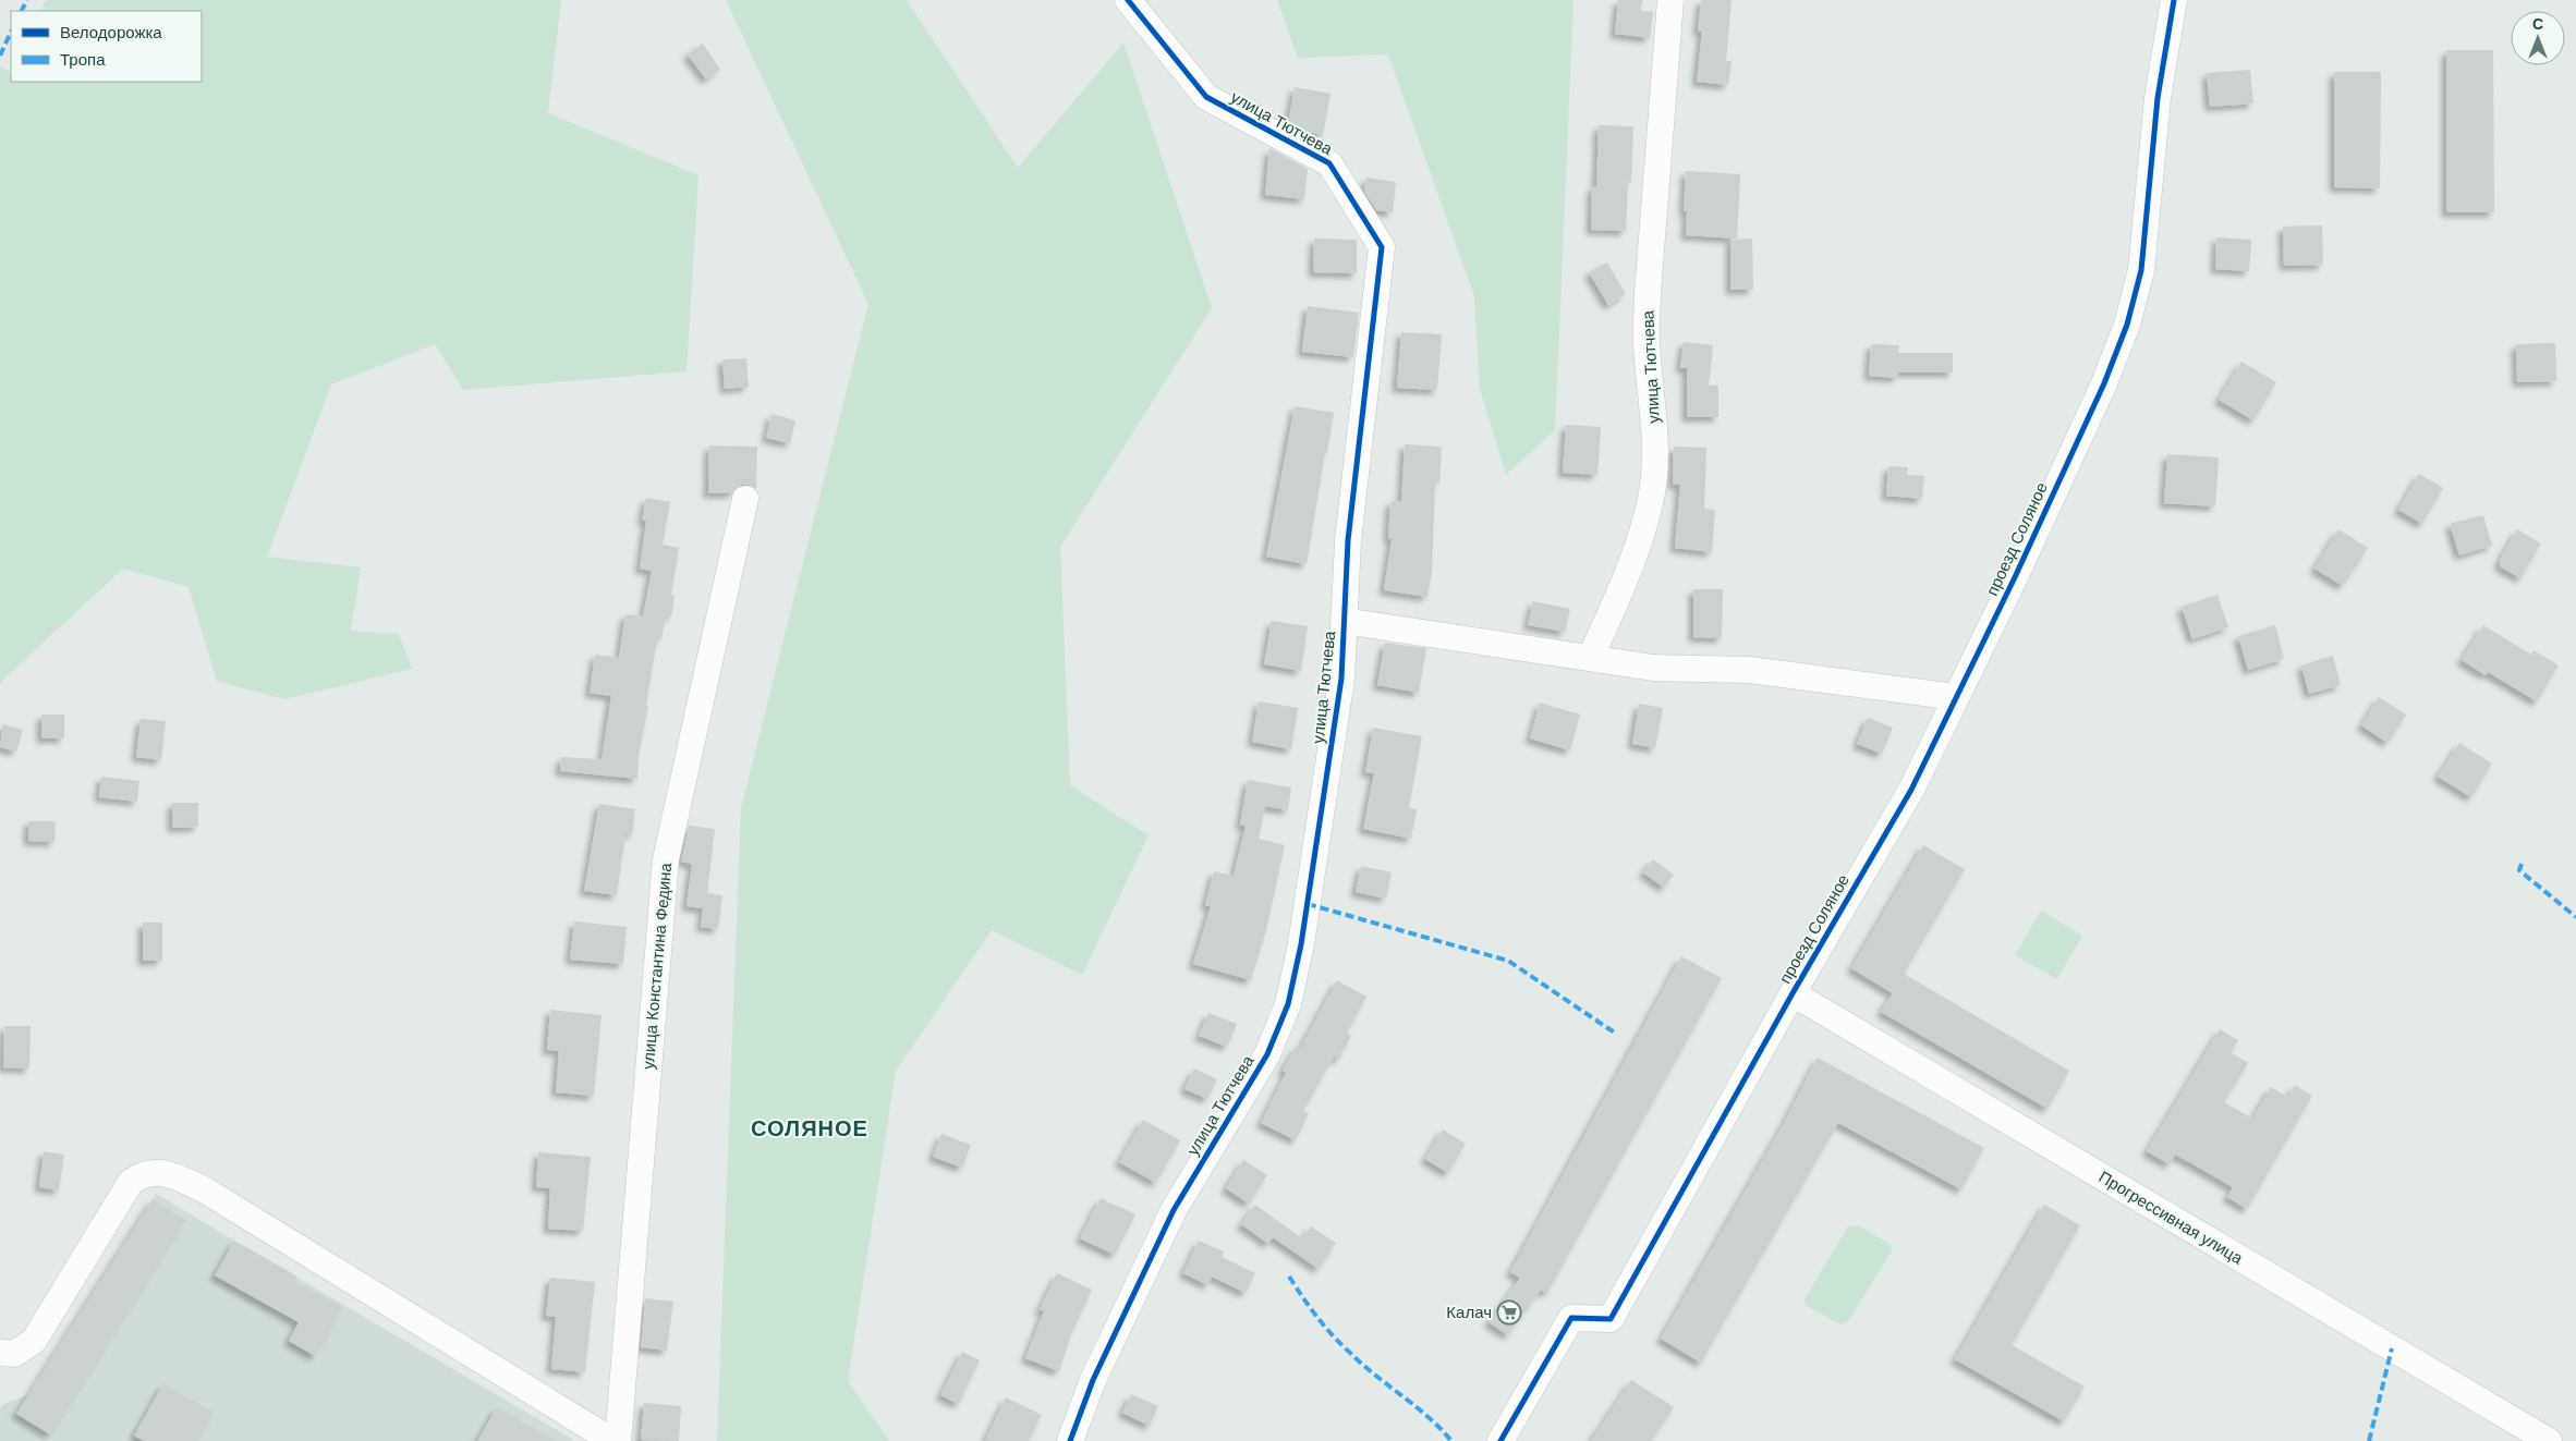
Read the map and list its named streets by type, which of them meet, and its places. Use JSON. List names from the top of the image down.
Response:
{
  "streets": {
    "street": [
      "улица Тютчева",
      "проезд Соляное",
      "улица Константина Федина",
      "Прогрессивная улица"
    ]
  },
  "crossings": [
    ["улица Тютчева", "проезд Соляное"],
    ["проезд Соляное", "Прогрессивная улица"]
  ],
  "districts": ["СОЛЯНОЕ"],
  "places": {
    "supermarket": ["Калач"]
  },
  "legend": ["Велодорожка", "Тропа"],
  "north": "top"
}
